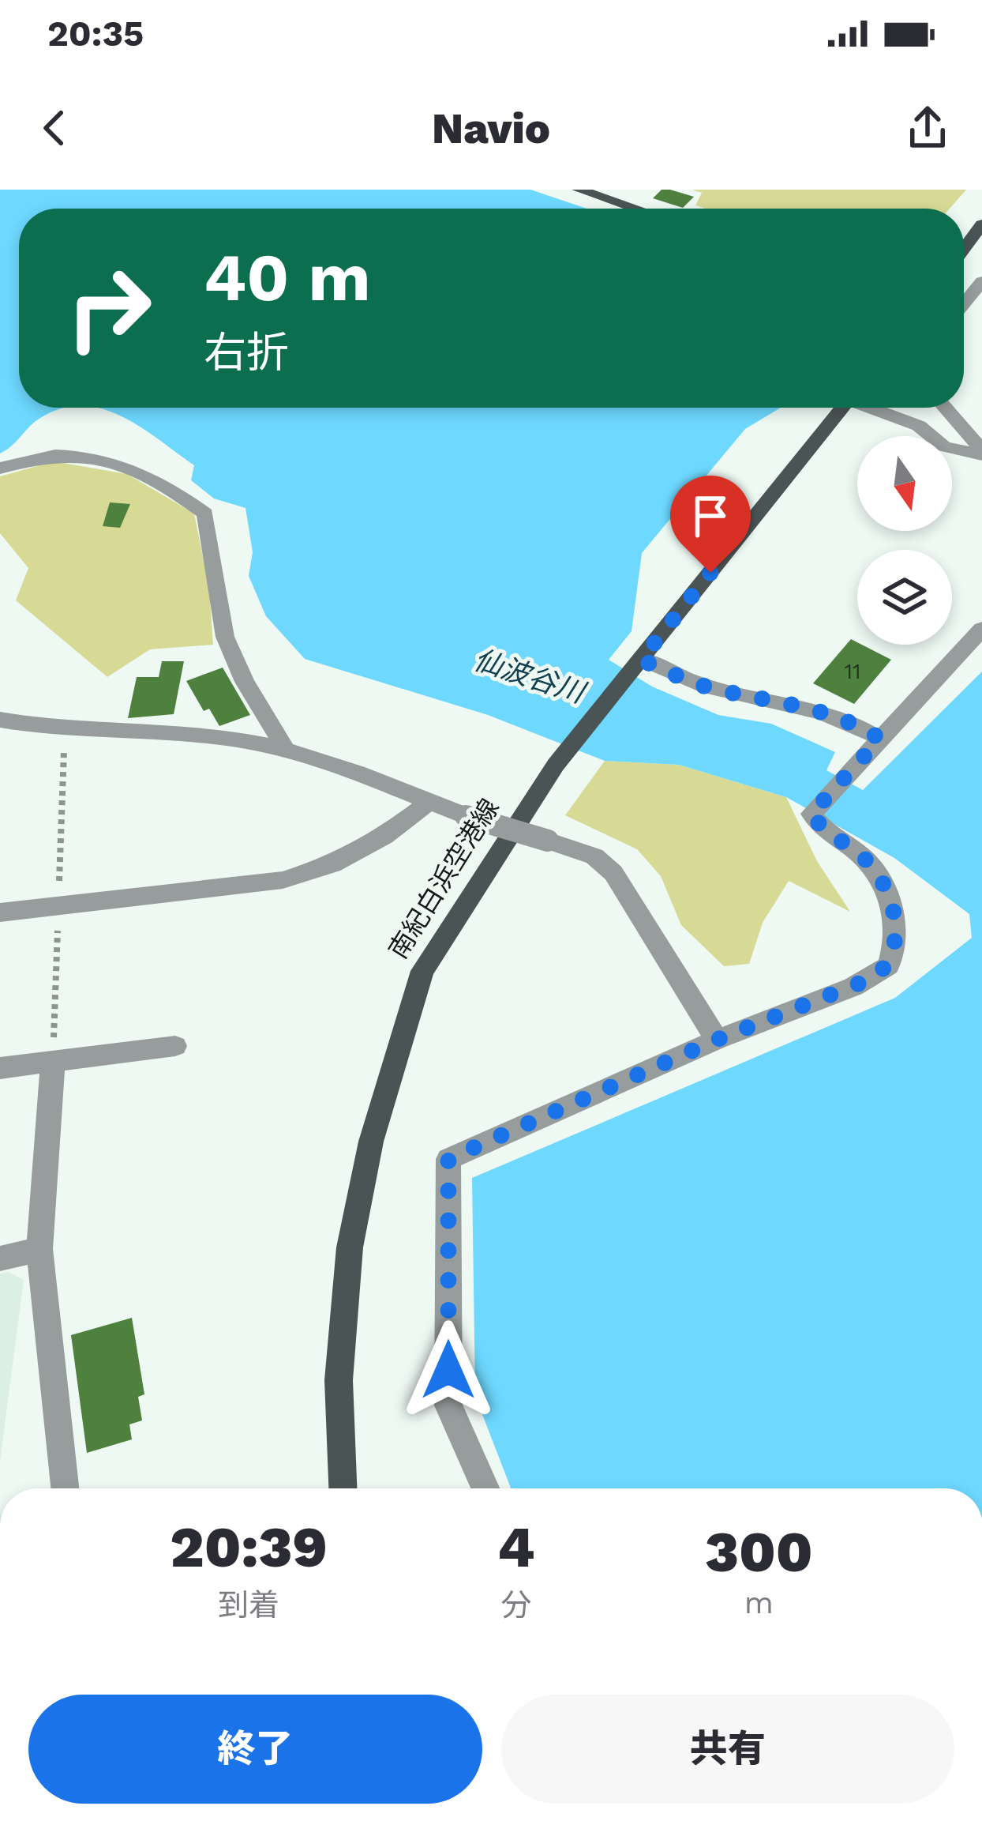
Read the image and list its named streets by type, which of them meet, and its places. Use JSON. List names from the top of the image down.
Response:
{
  "streets": {
    "main road": ["南紀白浜空港線"]
  },
  "water": ["仙波谷川"],
  "house_numbers": ["11"],
  "north": "bottom",
  "page": {
    "status": "20:35",
    "header": "Navio",
    "turn": ["40 m", "右折"],
    "eta": [
      "20:39",
      "到着",
      "4",
      "分",
      "300",
      "m"
    ],
    "buttons": ["終了", "共有"]
  }
}
